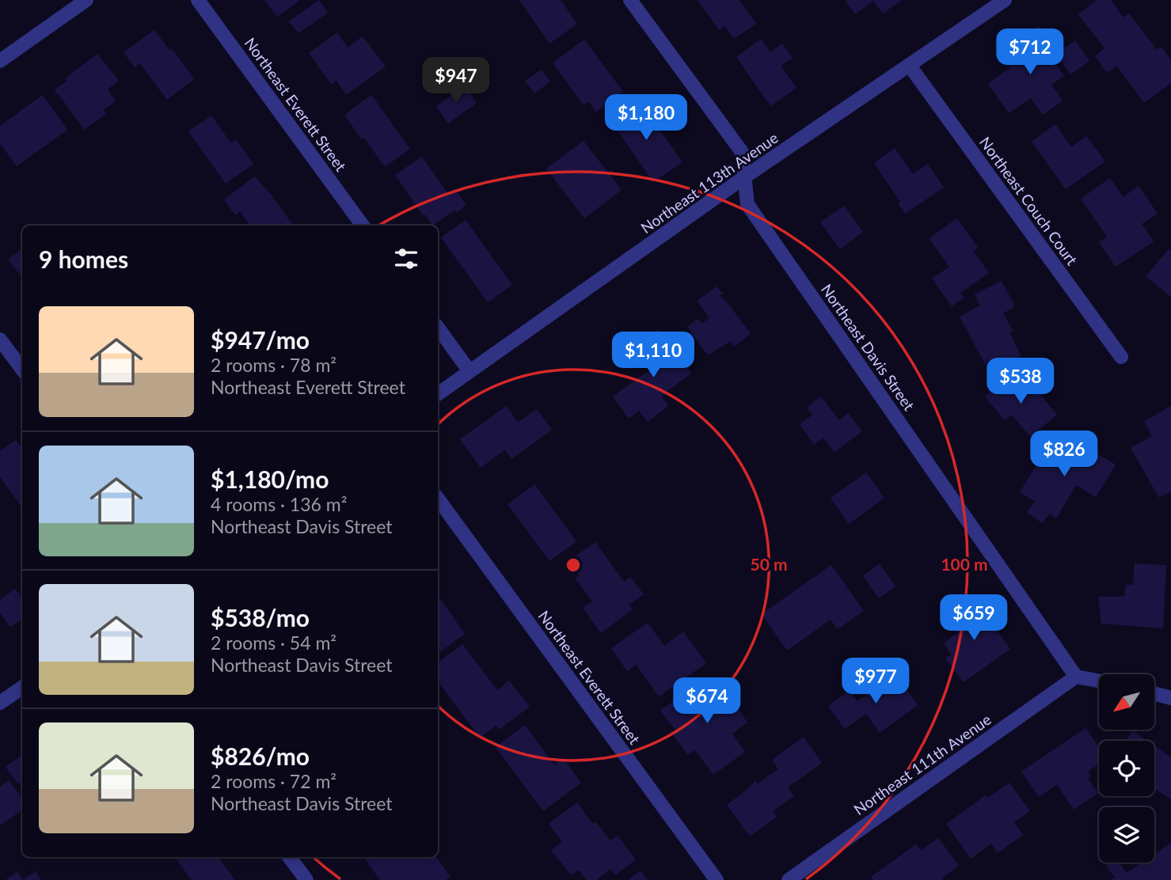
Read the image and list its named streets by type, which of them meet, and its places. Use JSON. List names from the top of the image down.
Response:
{
  "streets": {
    "street": [
      "Northeast Everett Street",
      "Northeast 113th Avenue",
      "Northeast Couch Court",
      "Northeast Davis Street",
      "Northeast 111th Avenue"
    ]
  },
  "crossings": [
    ["Northeast 113th Avenue", "Northeast Couch Court"],
    ["Northeast 113th Avenue", "Northeast Davis Street"],
    ["Northeast Davis Street", "Northeast 111th Avenue"]
  ],
  "north": "bottom left",
  "page": {
    "price": [
      "$712",
      "$947",
      "$1,180",
      "$1,110",
      "$538",
      "$826",
      "$659",
      "$977",
      "$674"
    ],
    "heading": "9 homes",
    "list": [
      {
        "name": "$947/mo",
        "note": "2 rooms · 78 m² · Northeast Everett Street"
      },
      {
        "name": "$1,180/mo",
        "note": "4 rooms · 136 m² · Northeast Davis Street"
      },
      {
        "name": "$538/mo",
        "note": "2 rooms · 54 m² · Northeast Davis Street"
      },
      {
        "name": "$826/mo",
        "note": "2 rooms · 72 m² · Northeast Davis Street"
      }
    ]
  },
  "rings": ["50 m", "100 m"]
}
